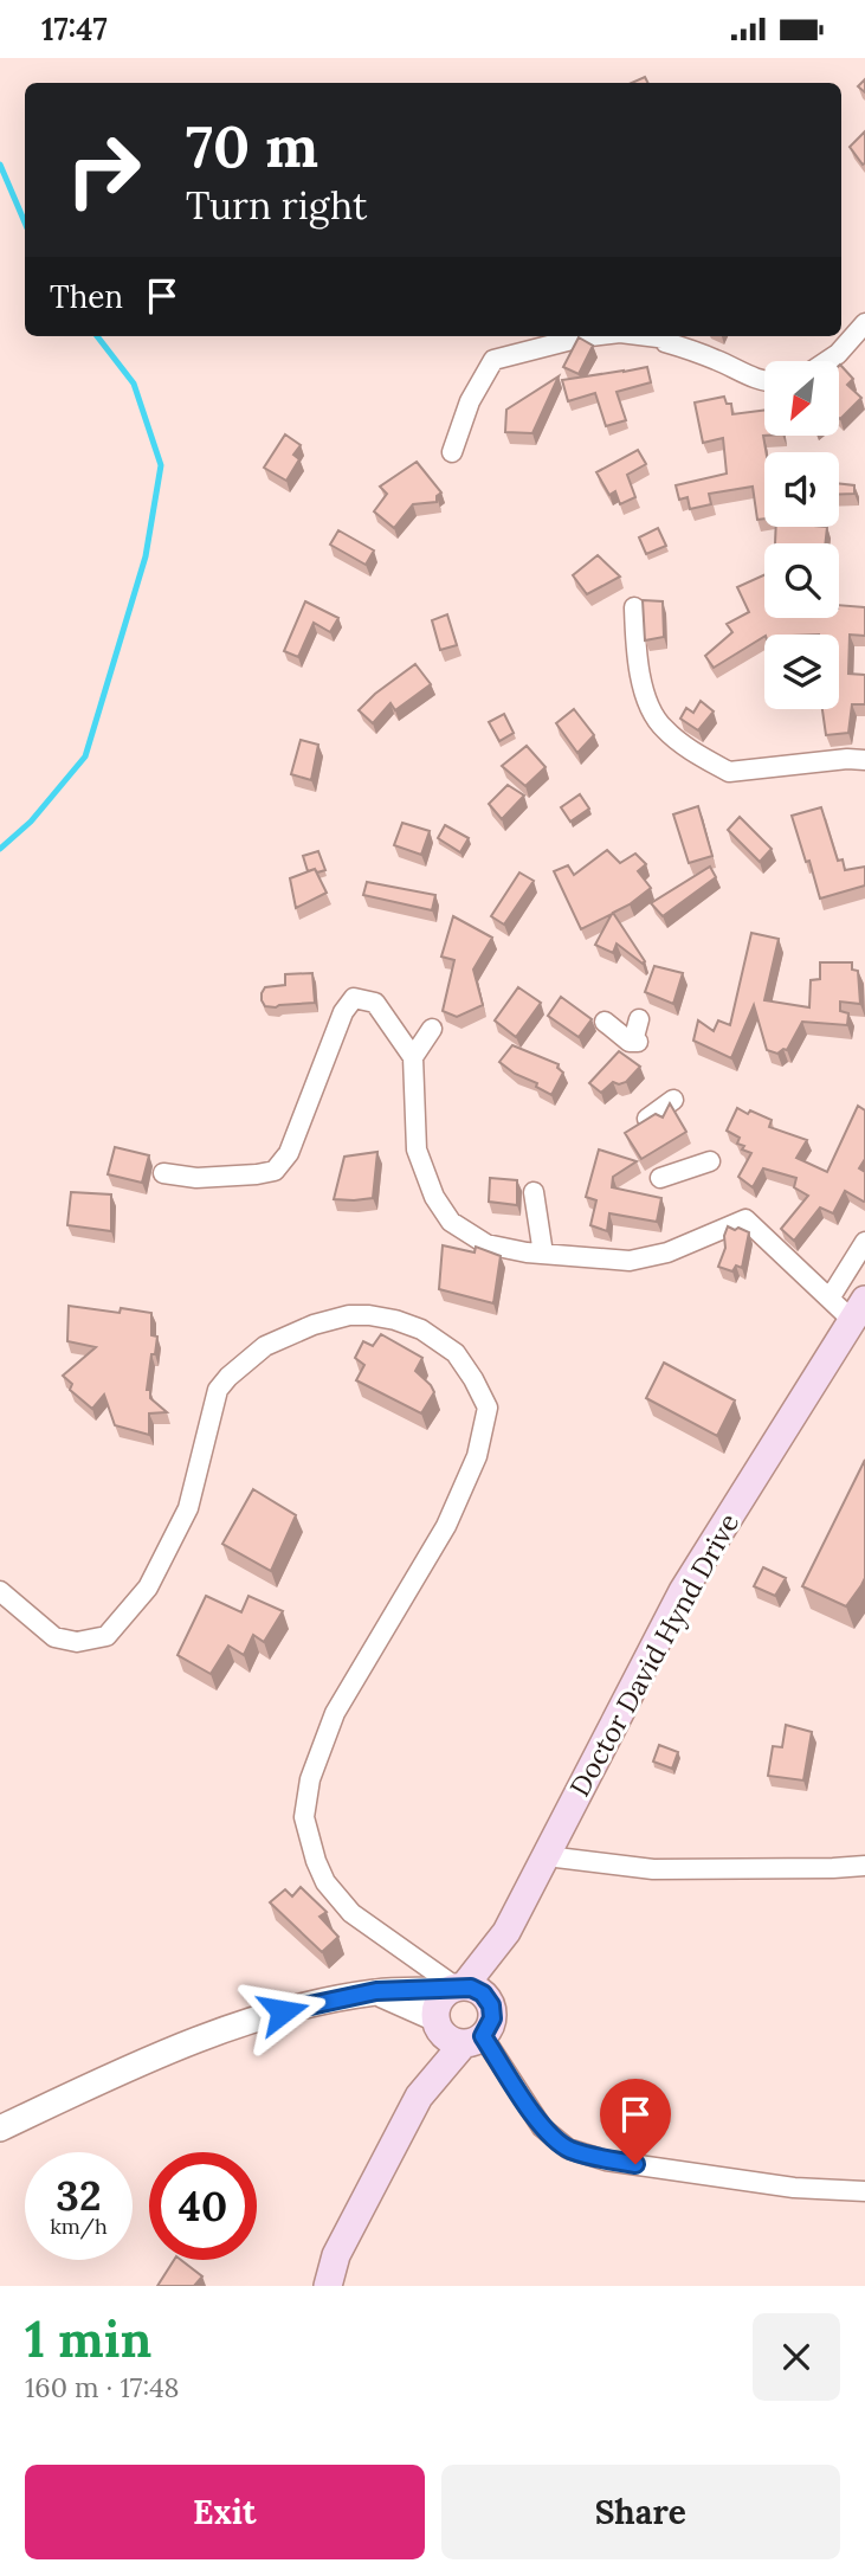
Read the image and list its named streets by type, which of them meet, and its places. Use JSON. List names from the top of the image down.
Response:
{
  "streets": {
    "main road": ["Doctor David Hynd Drive"]
  },
  "north": "bottom left",
  "page": {
    "status": "17:47",
    "turn": ["70 m", "Turn right"],
    "then": "Then",
    "speed": "32 km/h",
    "limit": "40",
    "heading": ["1 min", "160 m · 17:48"],
    "buttons": ["Exit", "Share"]
  }
}
